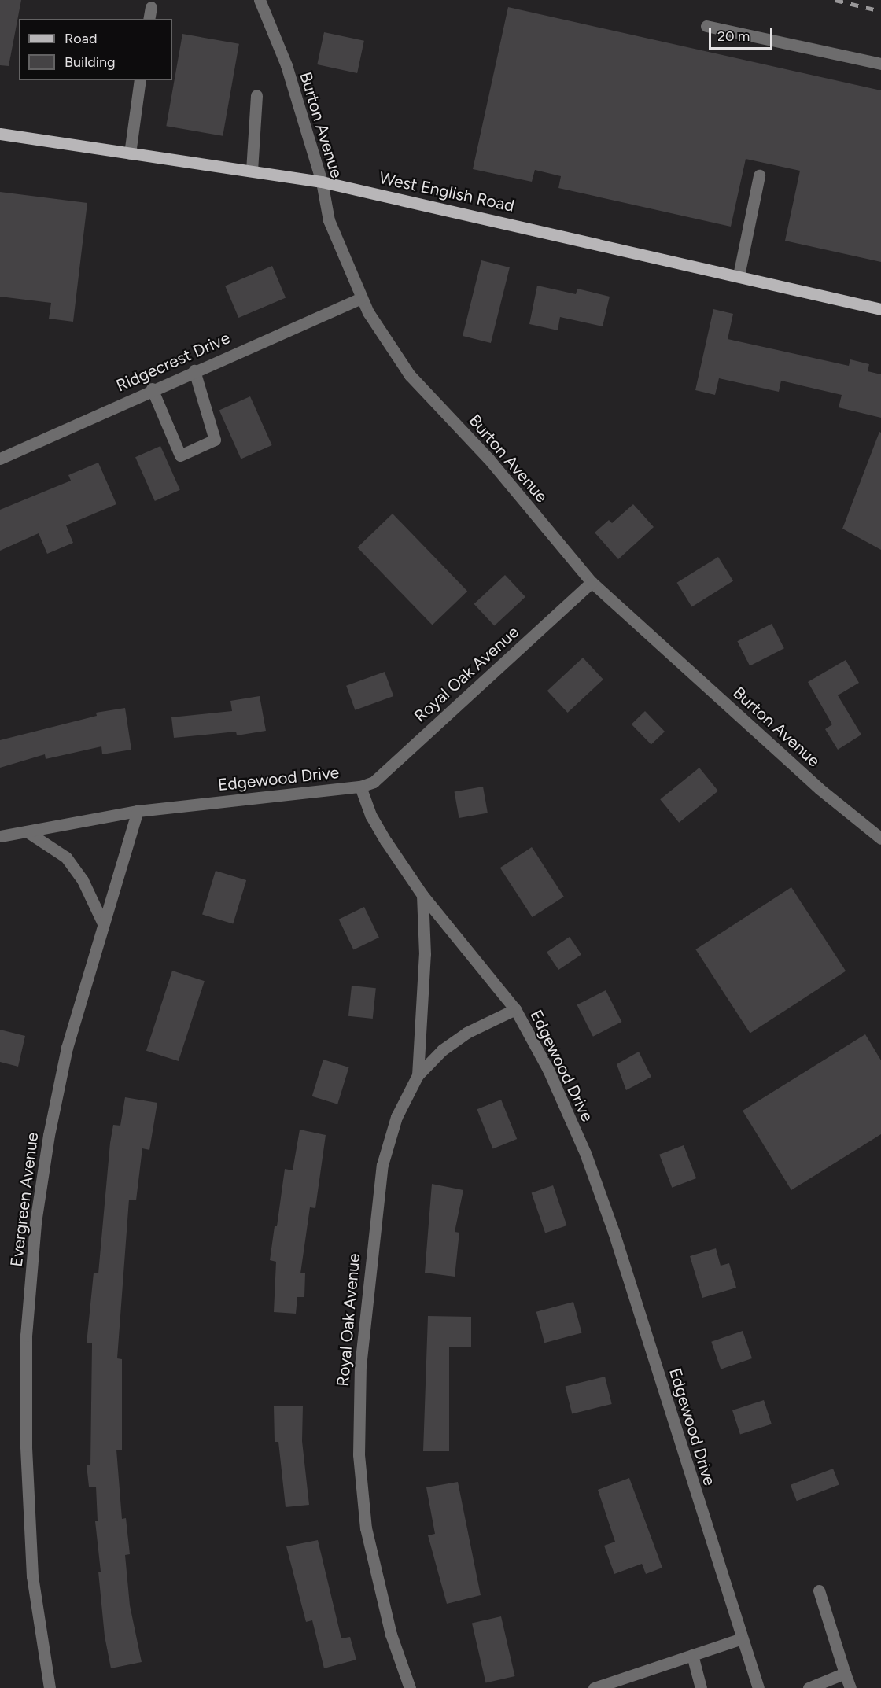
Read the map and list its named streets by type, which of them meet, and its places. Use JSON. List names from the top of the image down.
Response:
{
  "streets": {
    "main road": ["West English Road"],
    "street": [
      "Burton Avenue",
      "Ridgecrest Drive",
      "Royal Oak Avenue",
      "Edgewood Drive",
      "Evergreen Avenue"
    ]
  },
  "crossings": [
    ["Burton Avenue", "West English Road"],
    ["Burton Avenue", "Ridgecrest Drive"],
    ["Burton Avenue", "Royal Oak Avenue"],
    ["Royal Oak Avenue", "Edgewood Drive"],
    ["Edgewood Drive", "Evergreen Avenue"]
  ],
  "legend": ["Road", "Building"],
  "scale_bar": "20 m"
}
